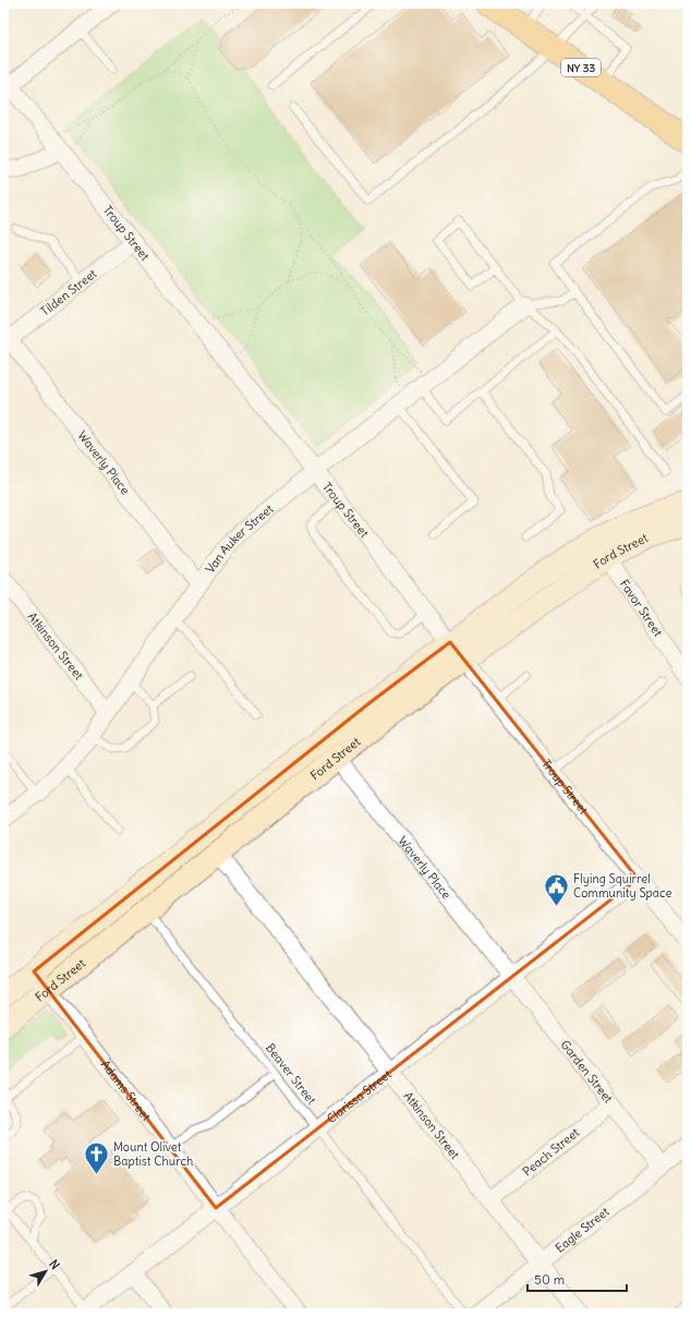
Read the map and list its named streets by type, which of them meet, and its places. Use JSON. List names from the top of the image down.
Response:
{
  "streets": {
    "main road": ["NY 33", "Ford Street"],
    "street": [
      "Troup Street",
      "Tilden Street",
      "Waverly Place",
      "Van Auker Street",
      "Favor Street",
      "Atkinson Street",
      "Garden Street",
      "Adams Street",
      "Clarissa Street",
      "Peach Street",
      "Eagle Street"
    ],
    "lane": ["Beaver Street"]
  },
  "crossings": [
    ["Troup Street", "Tilden Street"],
    ["Troup Street", "Van Auker Street"],
    ["Troup Street", "Ford Street"],
    ["Troup Street", "Clarissa Street"],
    ["Tilden Street", "Waverly Place"],
    ["Waverly Place", "Van Auker Street"],
    ["Waverly Place", "Ford Street"],
    ["Waverly Place", "Garden Street"],
    ["Waverly Place", "Clarissa Street"],
    ["Van Auker Street", "Atkinson Street"],
    ["Ford Street", "Favor Street"],
    ["Ford Street", "Atkinson Street"],
    ["Ford Street", "Beaver Street"],
    ["Ford Street", "Adams Street"],
    ["Atkinson Street", "Clarissa Street"],
    ["Atkinson Street", "Peach Street"],
    ["Atkinson Street", "Eagle Street"],
    ["Garden Street", "Clarissa Street"],
    ["Garden Street", "Peach Street"],
    ["Garden Street", "Eagle Street"],
    ["Beaver Street", "Clarissa Street"],
    ["Adams Street", "Clarissa Street"]
  ],
  "places": {
    "public building": ["Flying Squirrel Community Space"],
    "church": ["Mount Olivet Baptist Church"]
  },
  "scale_bar": "50 m",
  "north": "top right"
}
